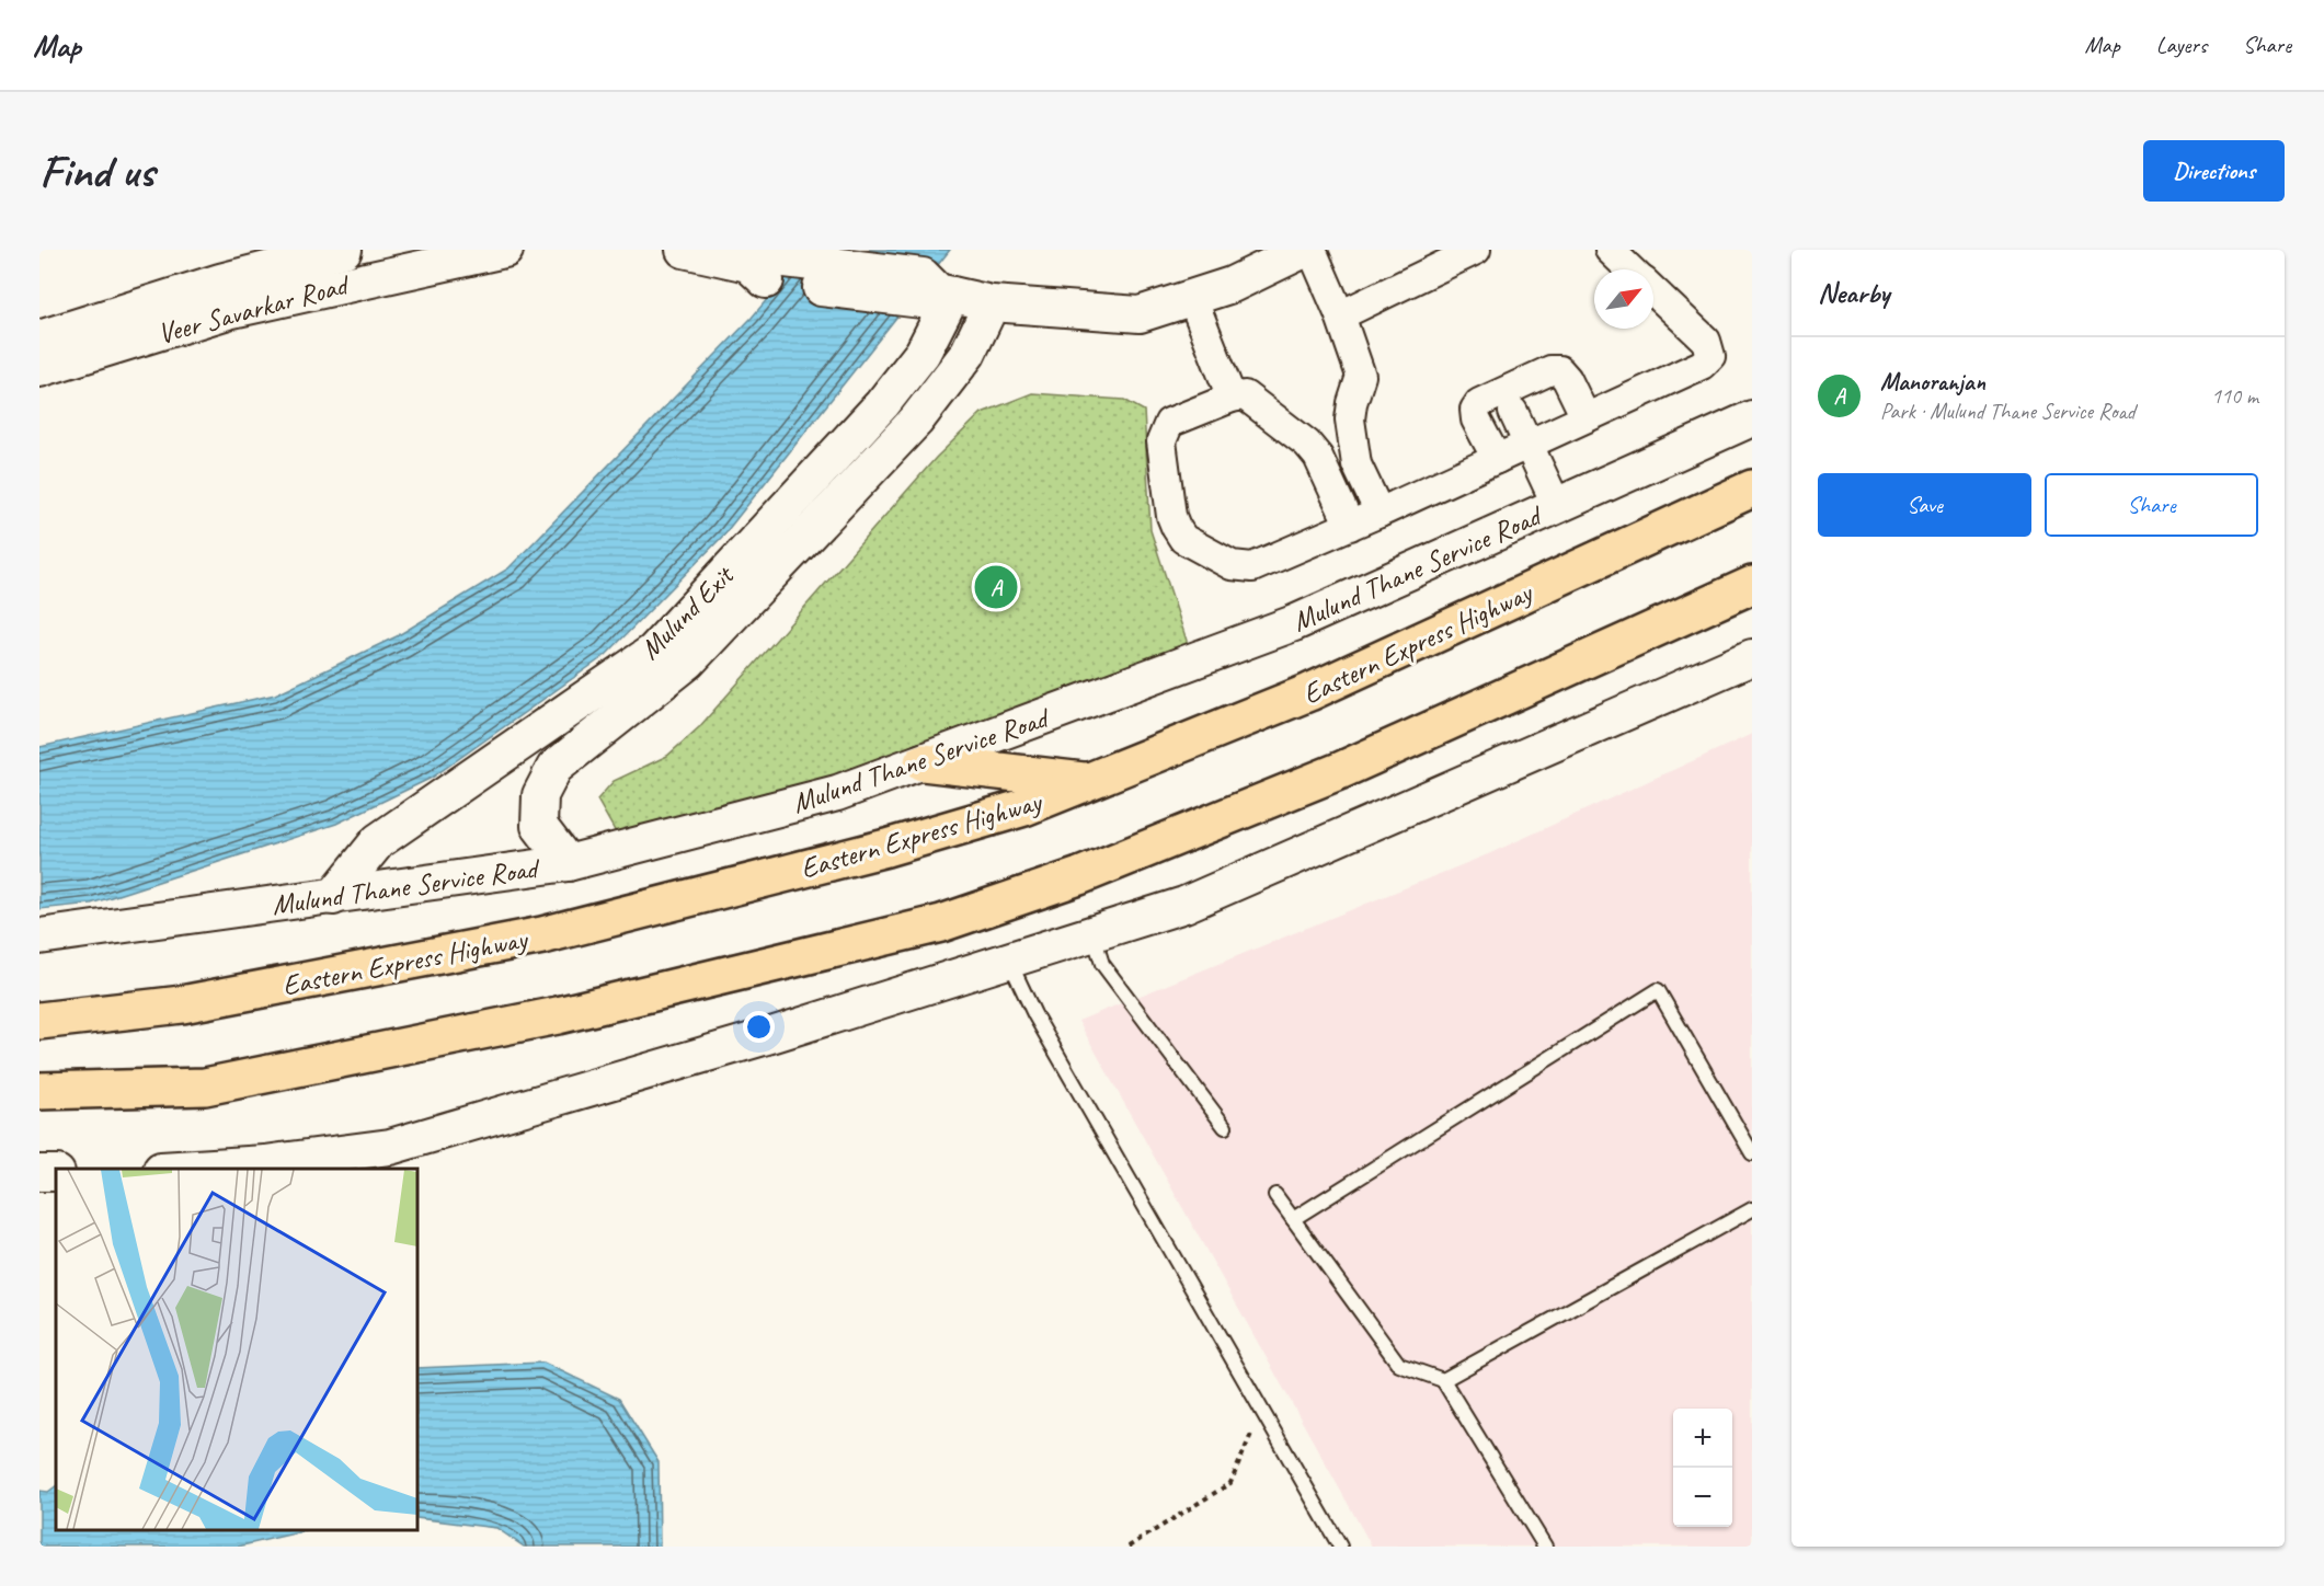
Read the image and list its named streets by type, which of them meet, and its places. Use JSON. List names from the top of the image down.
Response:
{
  "streets": {
    "highway": ["Eastern Express Highway"],
    "street": ["Veer Savarkar Road", "Mulund Thane Service Road", "Mulund Exit"]
  },
  "crossings": [
    ["Mulund Thane Service Road", "Mulund Exit"]
  ],
  "north": "top right",
  "page": {
    "header": "Map",
    "nav": ["Map", "Layers", "Share"],
    "buttons": [
      "Directions",
      ["Save", "Share"]
    ],
    "title": "Find us",
    "heading": "Nearby",
    "list": [
      {
        "mark": "A",
        "name": "Manoranjan",
        "note": "Park · Mulund Thane Service Road",
        "value": "110 m"
      }
    ],
    "pins": "A",
    "map_buttons": ["+", "−"]
  }
}
